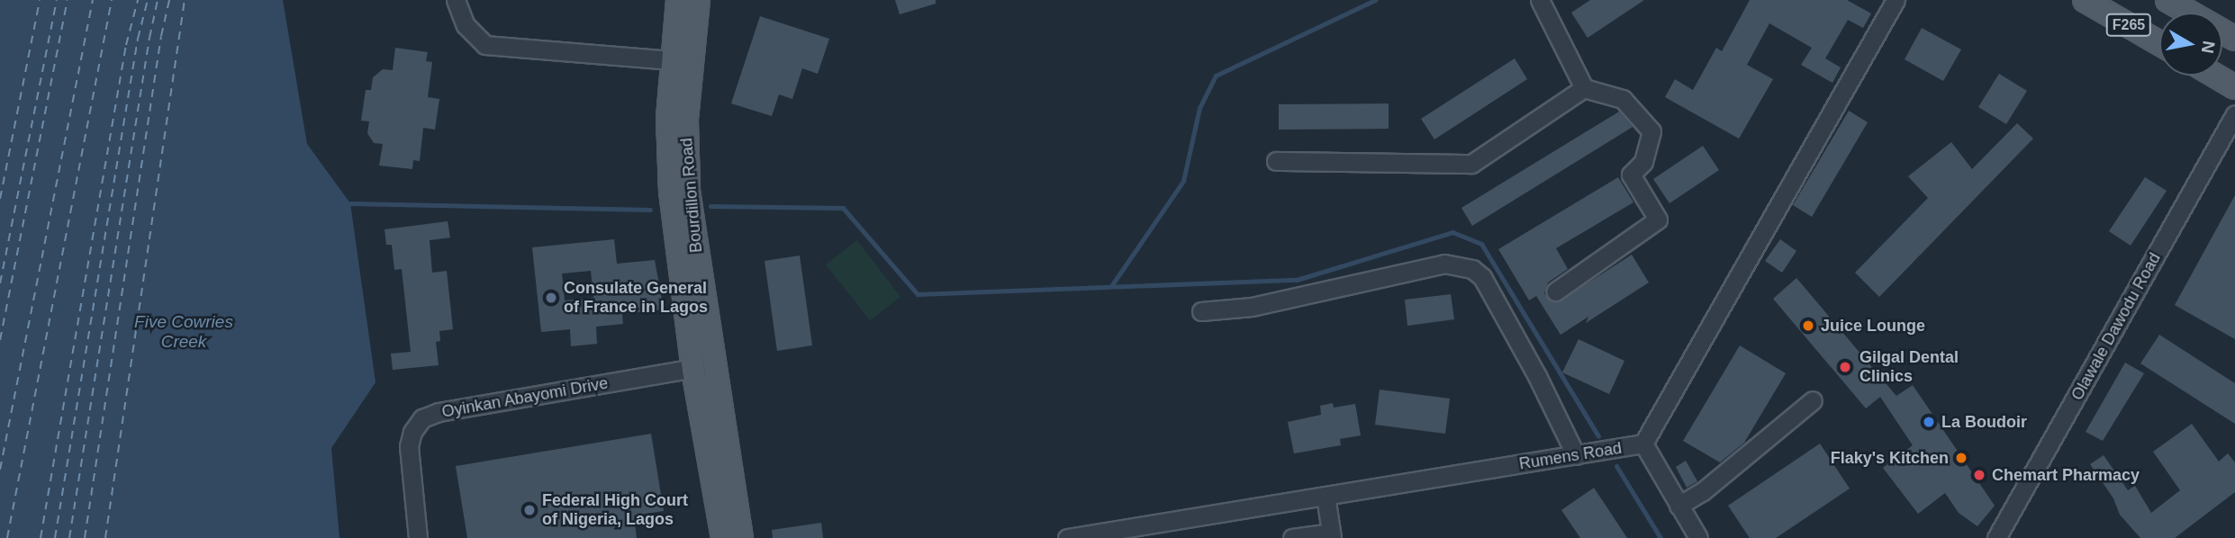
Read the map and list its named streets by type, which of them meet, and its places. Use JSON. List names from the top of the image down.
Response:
{
  "streets": {
    "main road": ["F265", "Bourdillon Road"],
    "street": ["Olawale Dawodu Road", "Oyinkan Abayomi Drive", "Rumens Road"]
  },
  "crossings": [
    ["Bourdillon Road", "Oyinkan Abayomi Drive"]
  ],
  "water": ["Five Cowries Creek"],
  "places": [
    "Consulate General of France in Lagos",
    "Juice Lounge",
    "Gilgal Dental Clinics",
    "La Boudoir",
    "Flaky's Kitchen",
    "Chemart Pharmacy",
    "Federal High Court of Nigeria, Lagos"
  ],
  "north": "right"
}
